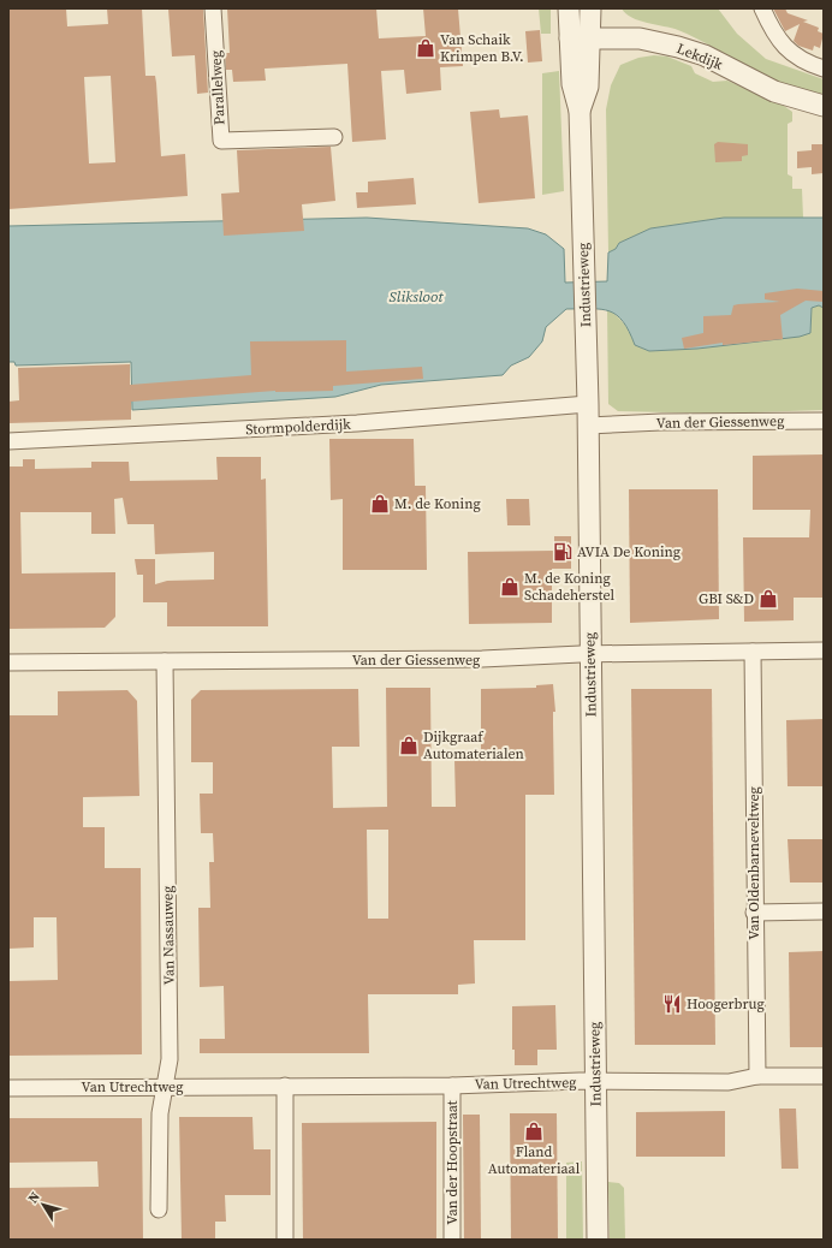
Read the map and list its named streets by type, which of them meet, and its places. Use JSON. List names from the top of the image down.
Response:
{
  "streets": {
    "street": [
      "Lekdijk",
      "Parallelweg",
      "Industrieweg",
      "Van der Giessenweg",
      "Stormpolderdijk",
      "Van Oldenbarneveltweg",
      "Van Nassauweg",
      "Van Utrechtweg",
      "Van der Hoopstraat"
    ]
  },
  "crossings": [
    ["Lekdijk", "Industrieweg"],
    ["Industrieweg", "Van der Giessenweg"],
    ["Industrieweg", "Stormpolderdijk"],
    ["Industrieweg", "Van Utrechtweg"],
    ["Van der Giessenweg", "Van Oldenbarneveltweg"],
    ["Van der Giessenweg", "Van Nassauweg"],
    ["Van Oldenbarneveltweg", "Van Utrechtweg"],
    ["Van Nassauweg", "Van Utrechtweg"],
    ["Van Utrechtweg", "Van der Hoopstraat"]
  ],
  "water": ["Sliksloot"],
  "places": {
    "shop": [
      "Van Schaik Krimpen B.V.",
      "M. de Koning",
      "M. de Koning Schadeherstel",
      "GBI S&D",
      "Dijkgraaf Automaterialen",
      "Fland Automateriaal"
    ],
    "fuel station": ["AVIA De Koning"],
    "restaurant": ["Hoogerbrug"]
  },
  "north": "top left"
}
